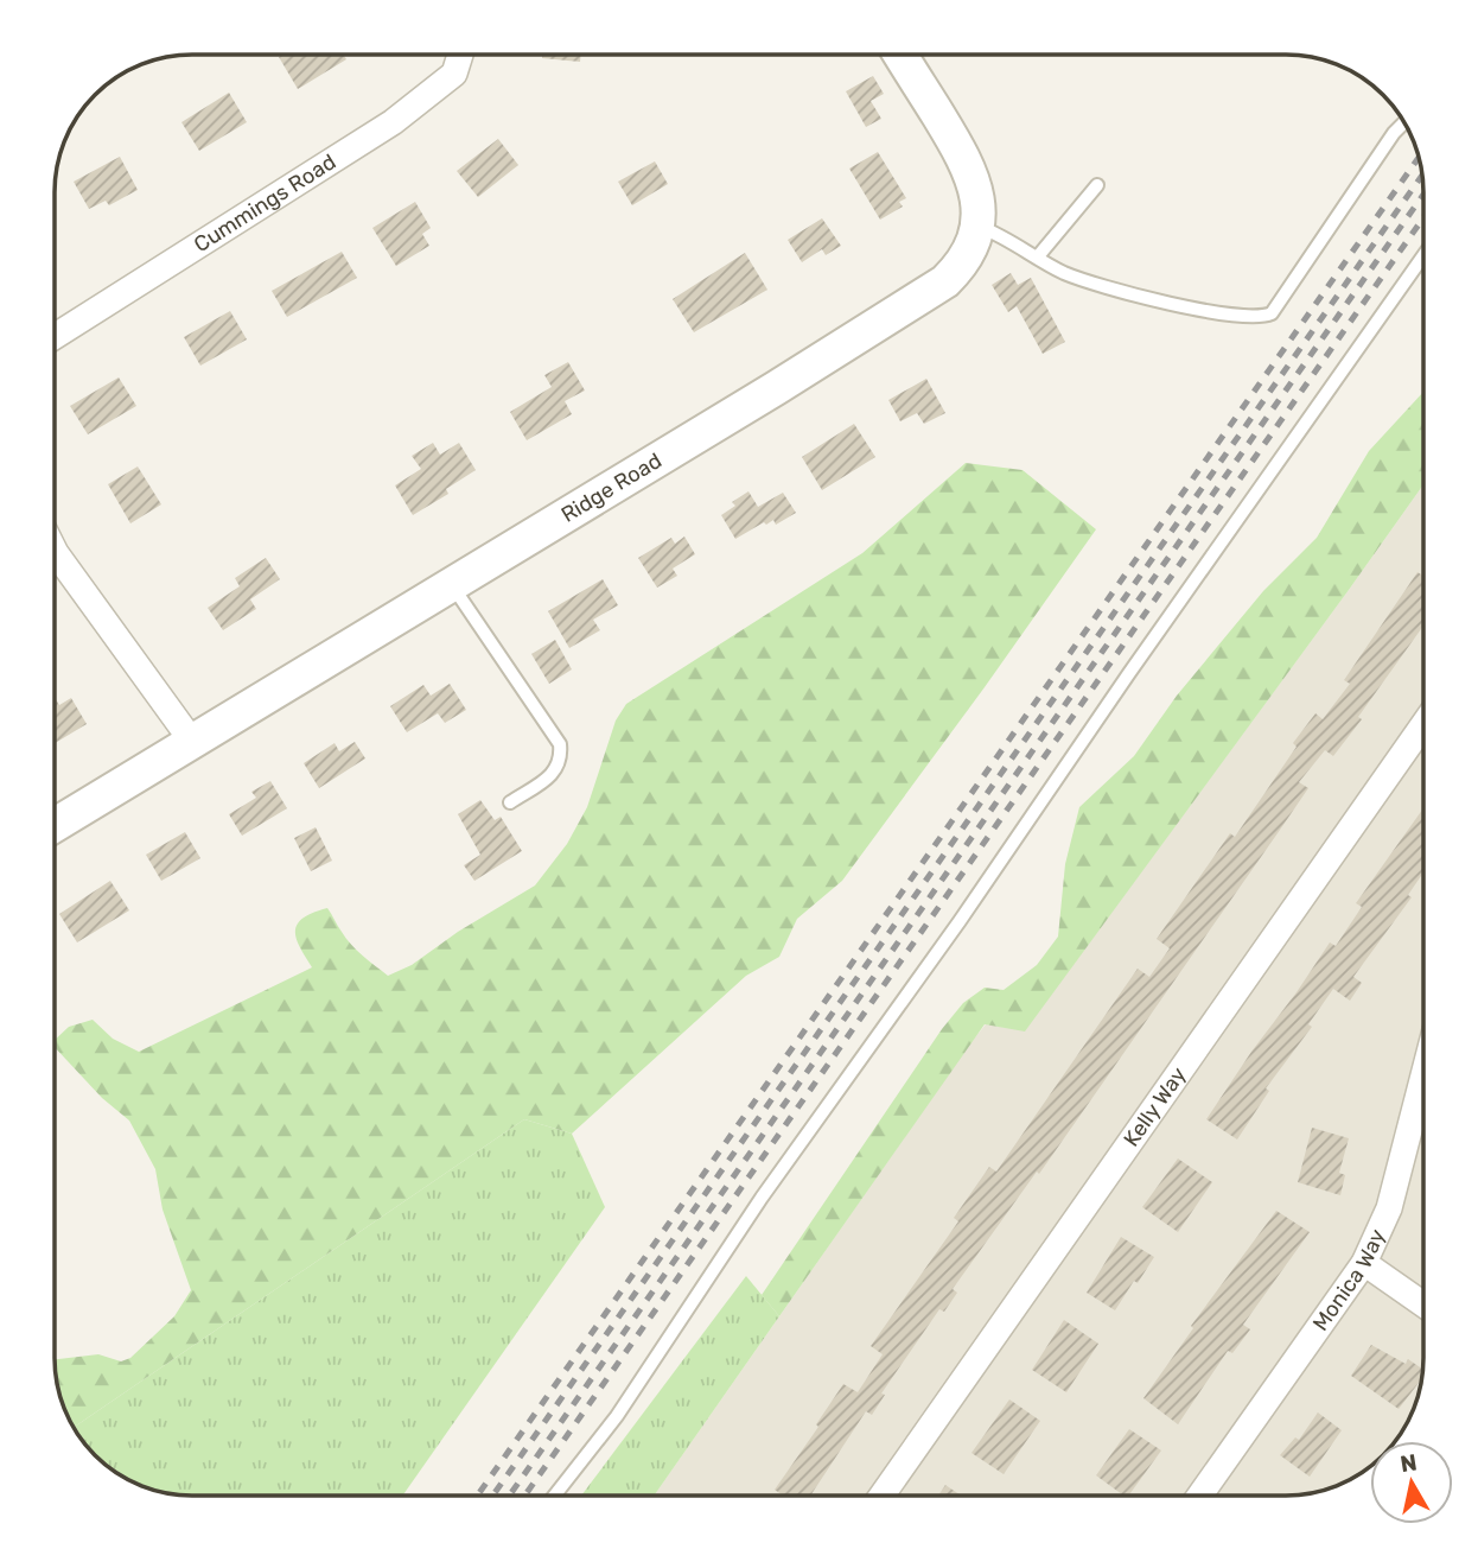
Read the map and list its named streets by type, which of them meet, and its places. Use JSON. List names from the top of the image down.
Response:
{
  "streets": {
    "street": [
      "Cummings Road",
      "Ridge Road",
      "Kelly Way",
      "Monica Way"
    ]
  },
  "north": "top"
}
